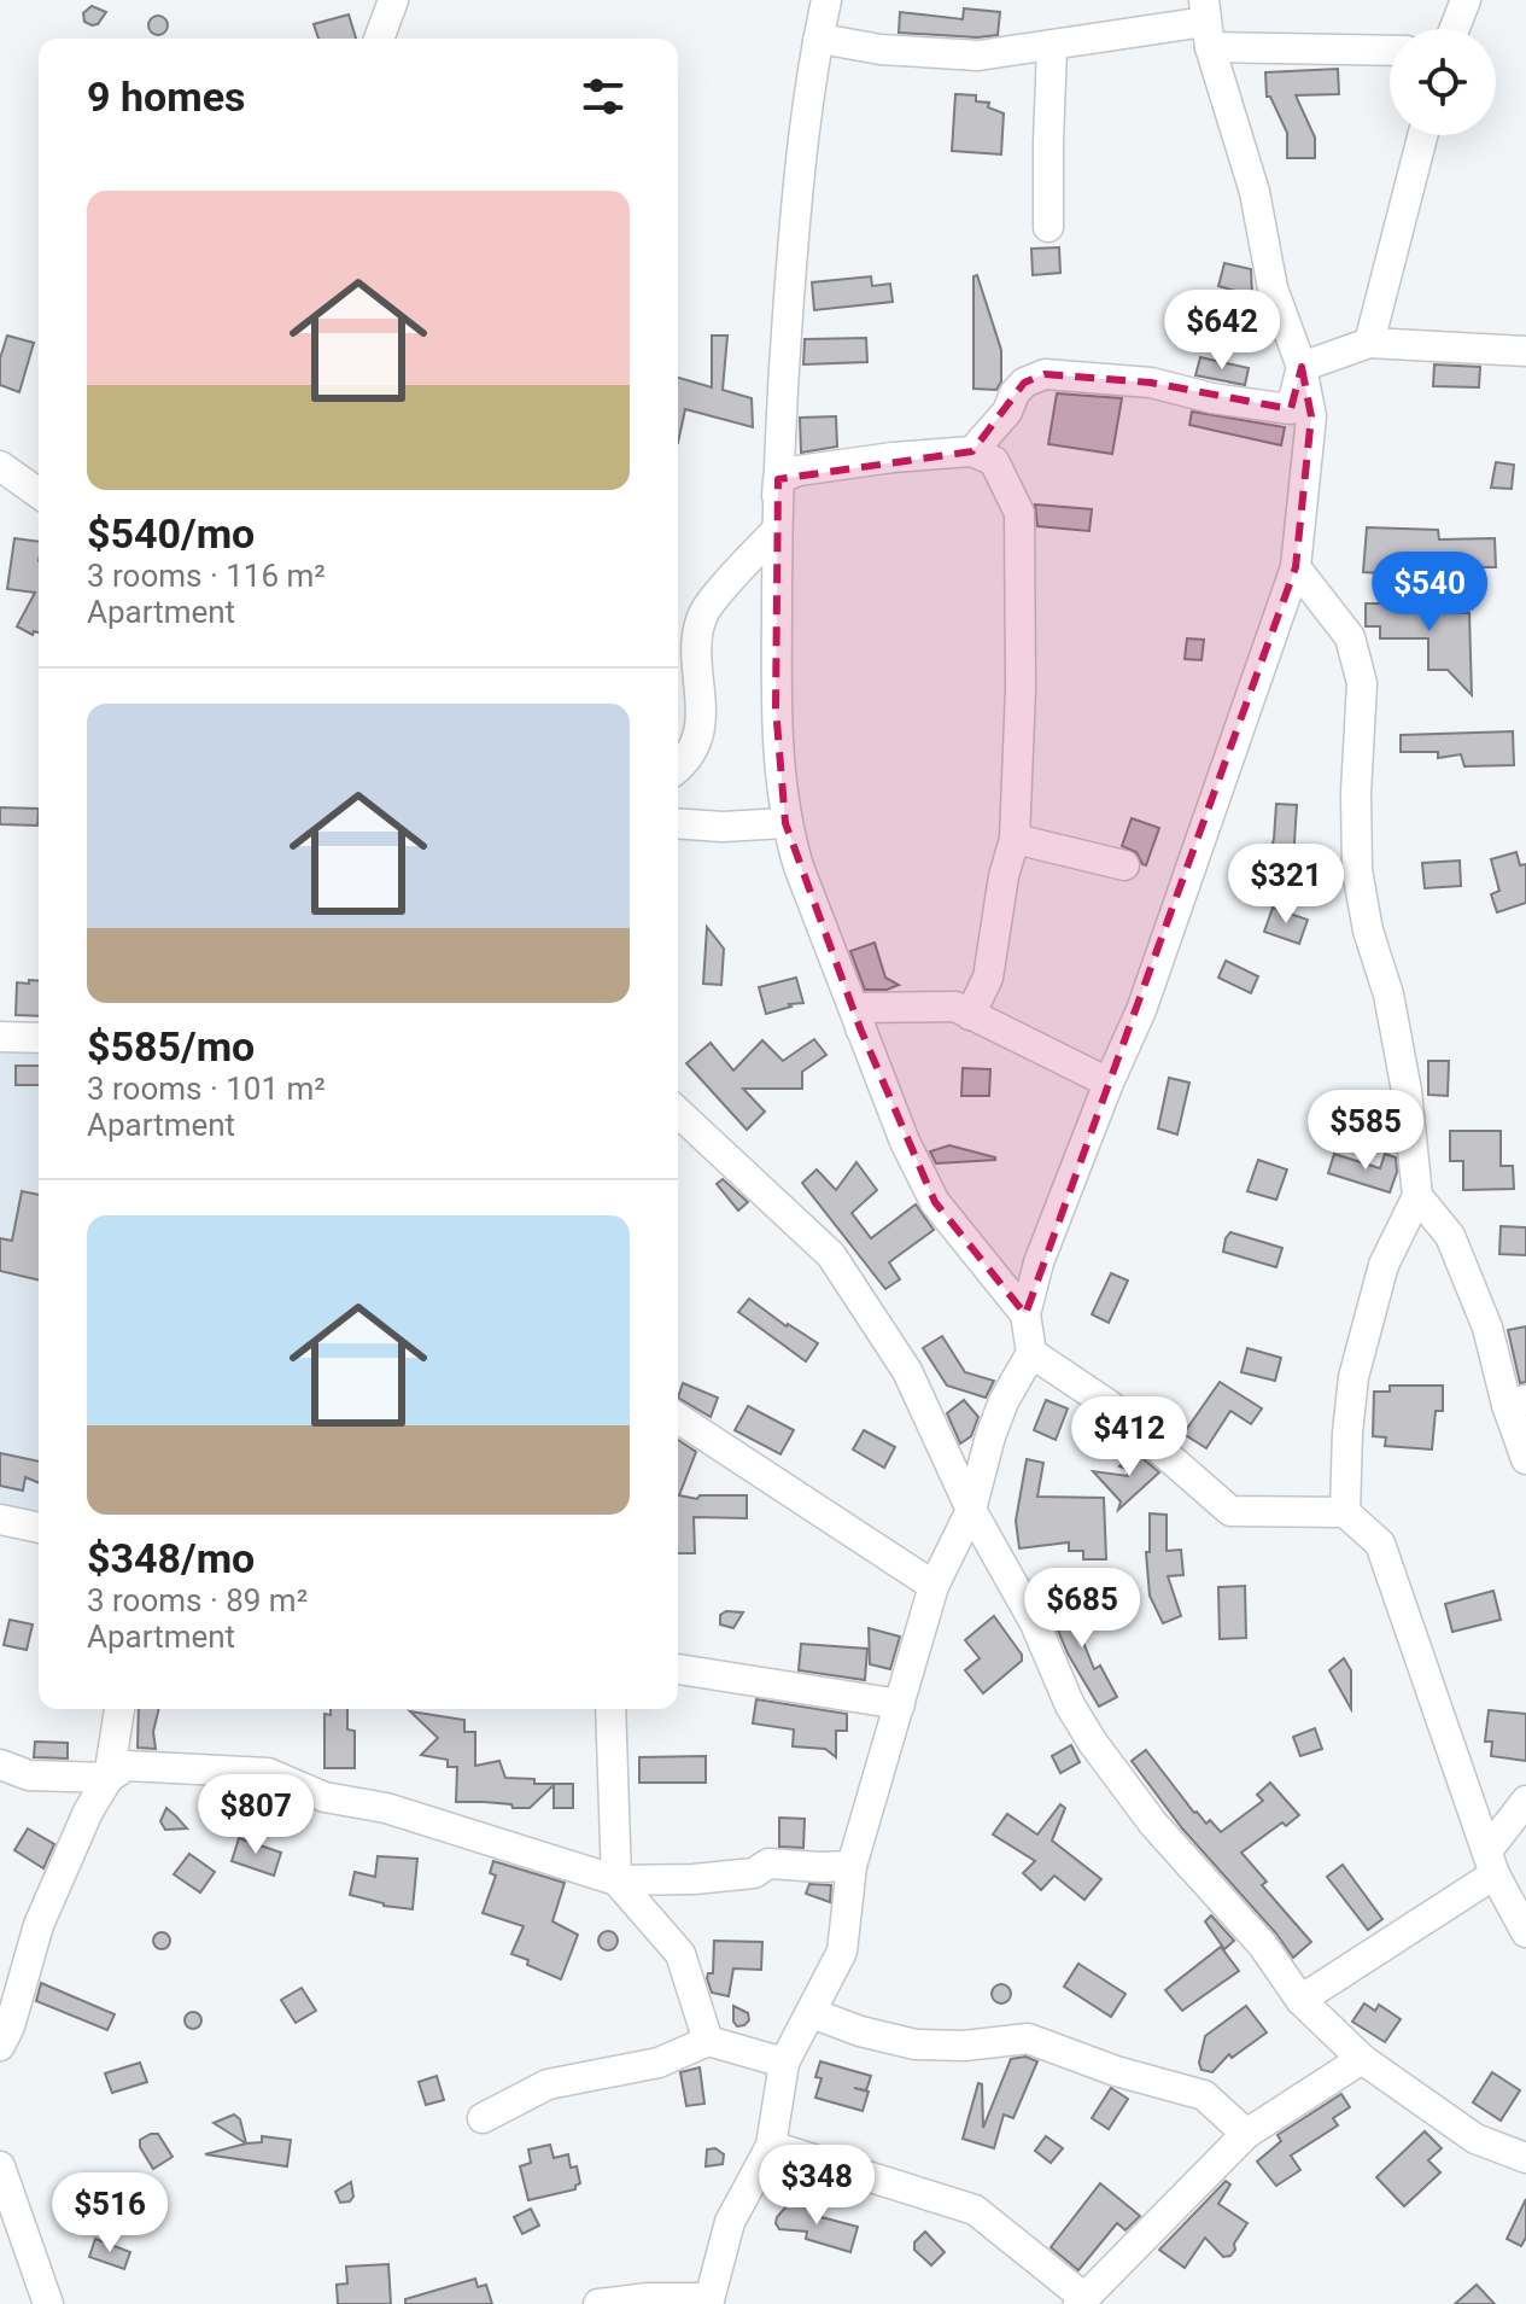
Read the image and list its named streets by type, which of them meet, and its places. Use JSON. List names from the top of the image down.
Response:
{
  "page": {
    "heading": "9 homes",
    "list": [
      {
        "name": "$540/mo",
        "note": "3 rooms · 116 m² · Apartment"
      },
      {
        "name": "$585/mo",
        "note": "3 rooms · 101 m² · Apartment"
      },
      {
        "name": "$348/mo",
        "note": "3 rooms · 89 m² · Apartment"
      }
    ],
    "price": [
      "$642",
      "$540",
      "$321",
      "$585",
      "$412",
      "$685",
      "$807",
      "$348",
      "$516"
    ]
  }
}
